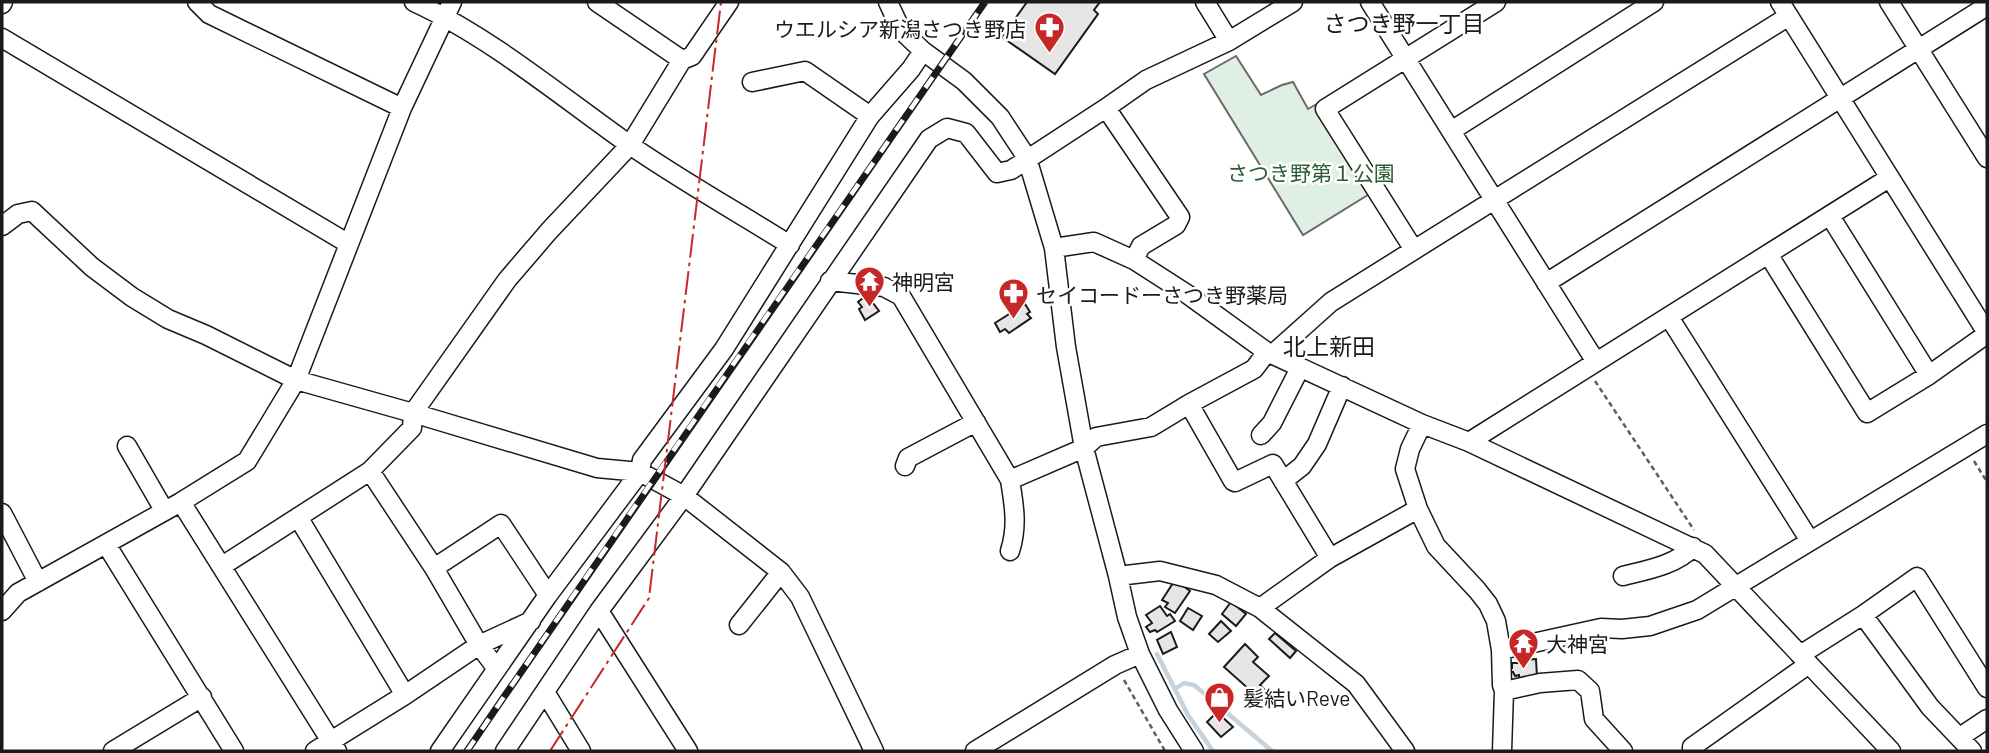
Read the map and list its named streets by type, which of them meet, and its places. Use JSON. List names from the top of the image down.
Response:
{
  "districts": ["さつき野一丁目", "北上新田"],
  "parks": ["さつき野第１公園"],
  "places": {
    "pharmacy": ["ウエルシア新潟さつき野店", "セイコードーさつき野薬局"],
    "temple": ["神明宮", "大神宮"],
    "shop": ["髪結いReve"]
  }
}
